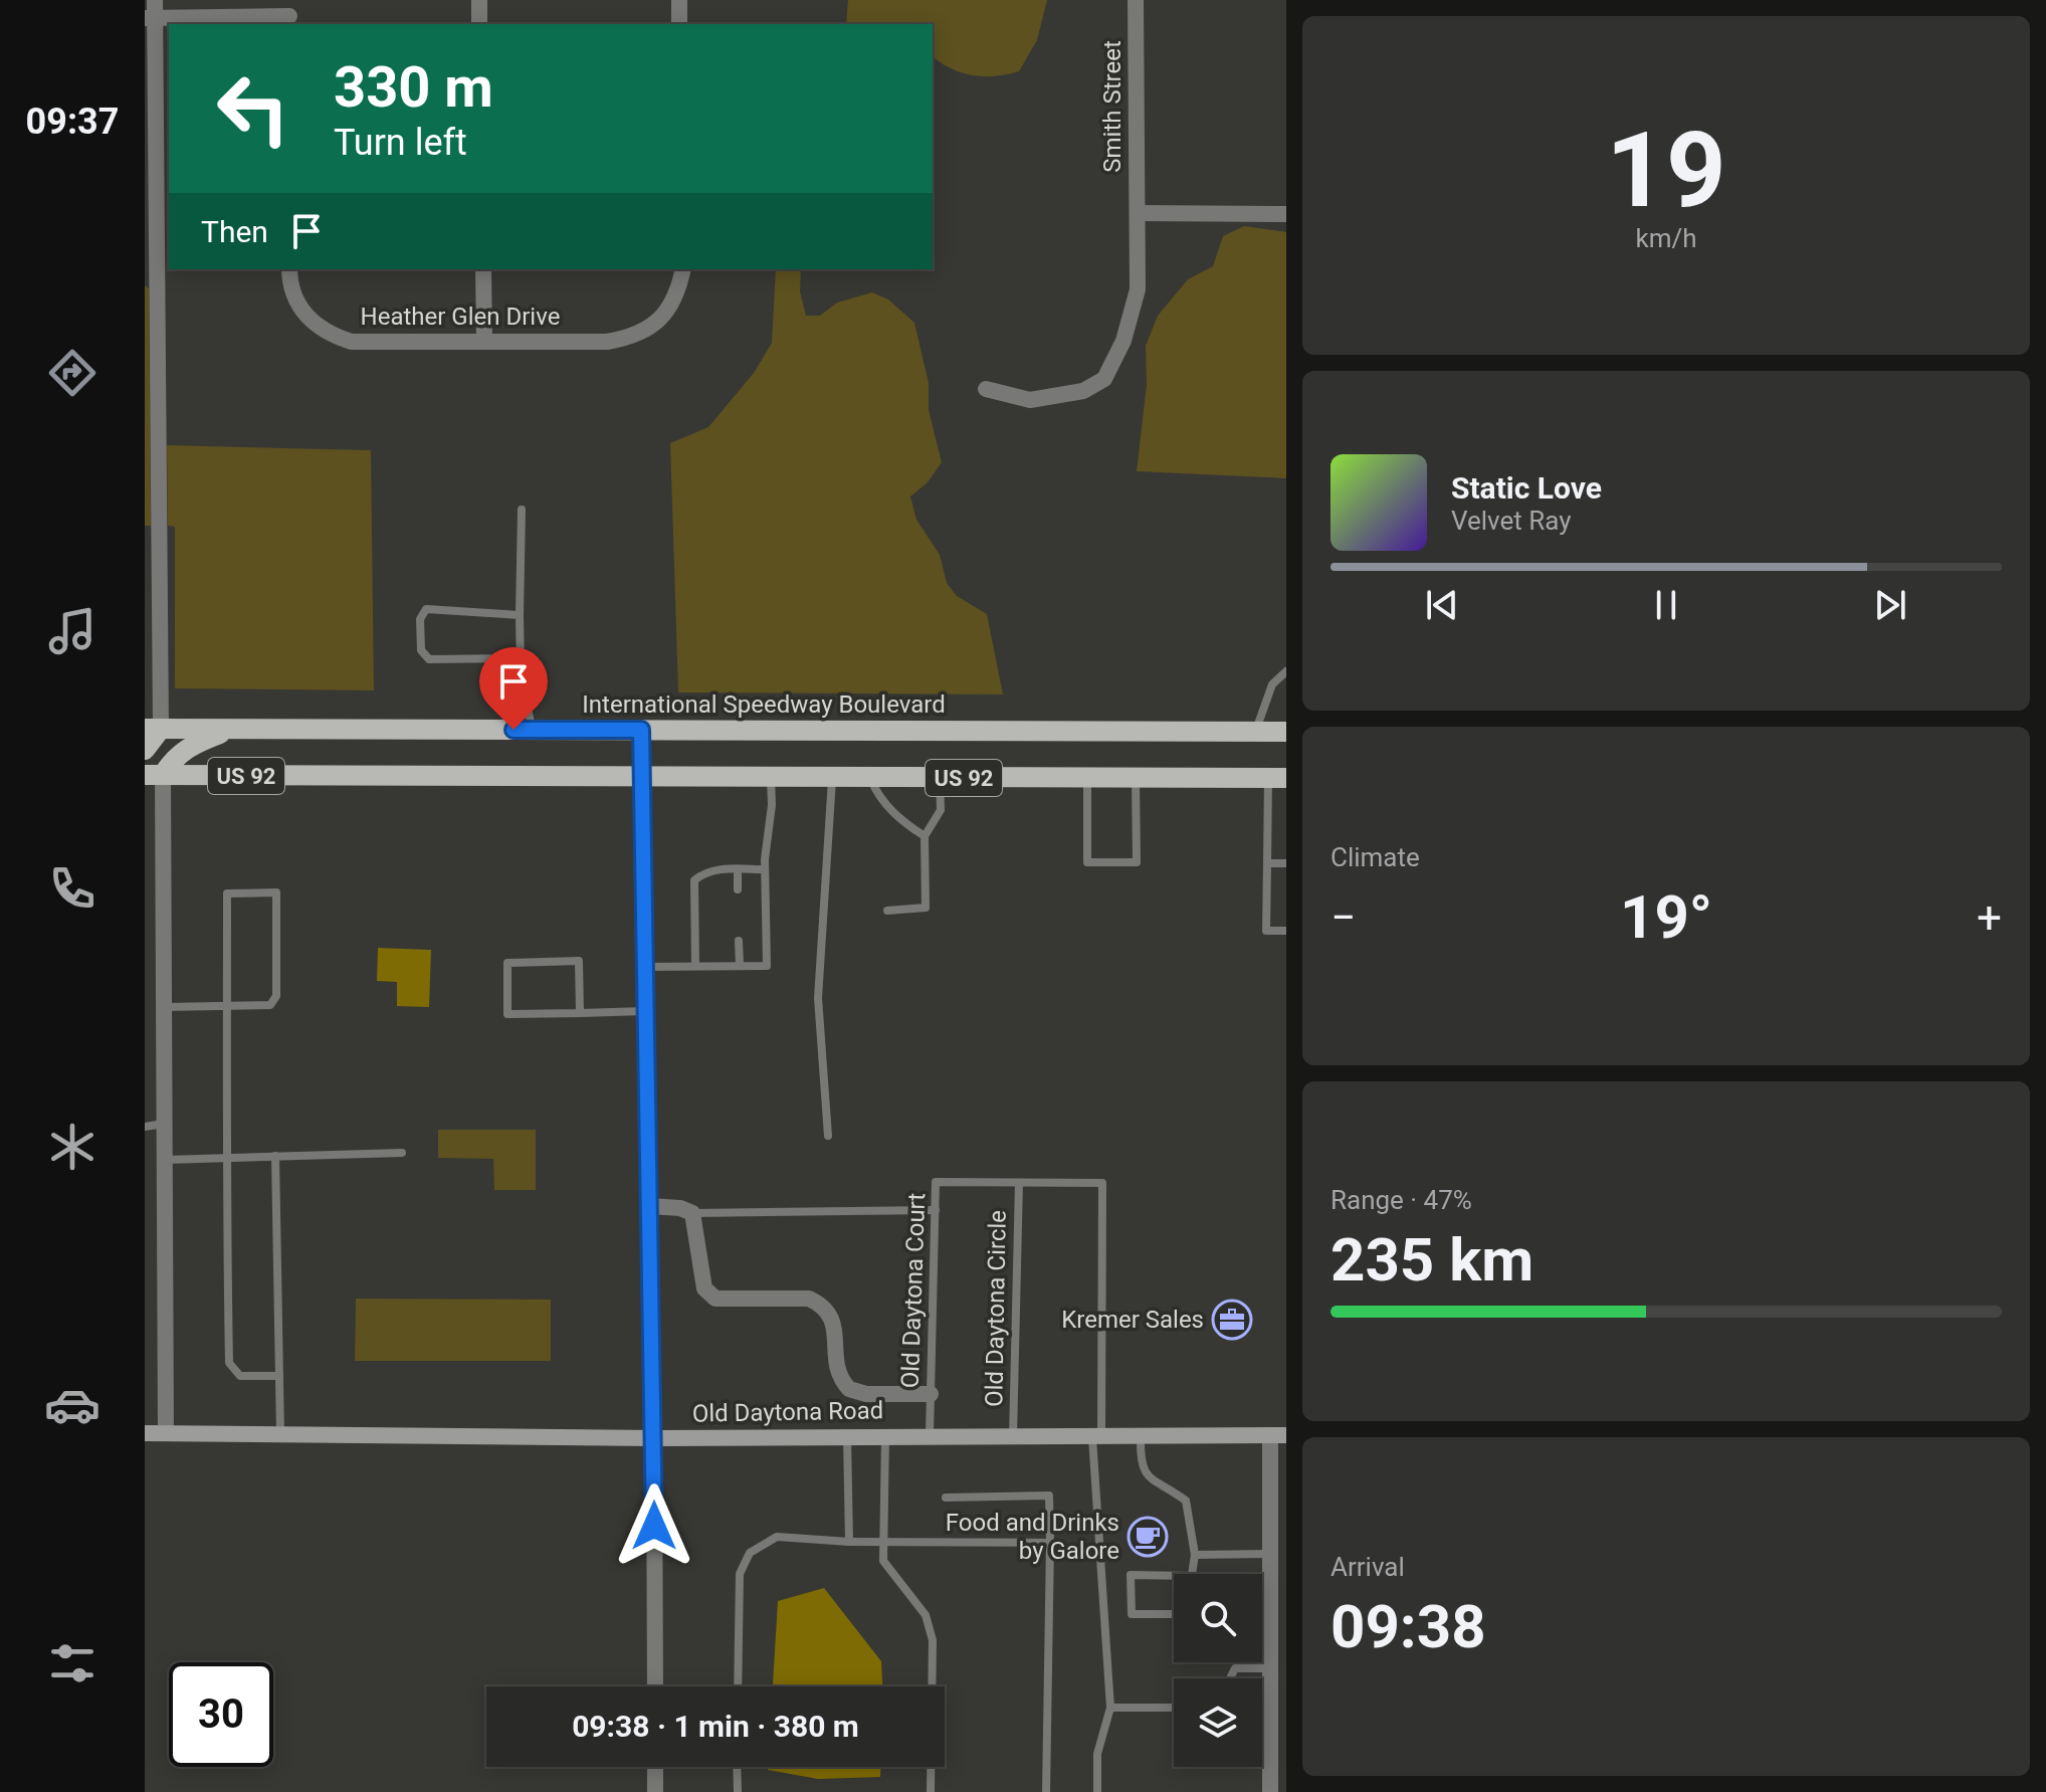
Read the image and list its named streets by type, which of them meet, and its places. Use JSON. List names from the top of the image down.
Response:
{
  "streets": {
    "main road": ["International Speedway Boulevard", "US 92"],
    "street": ["Smith Street", "Heather Glen Drive", "Old Daytona Road"],
    "lane": ["Old Daytona Court", "Old Daytona Circle"]
  },
  "crossings": [
    ["Old Daytona Court", "Old Daytona Circle"],
    ["Old Daytona Court", "Old Daytona Road"],
    ["Old Daytona Circle", "Old Daytona Road"]
  ],
  "places": {
    "office": ["Kremer Sales"],
    "cafe": ["Food and Drinks by Galore"]
  },
  "page": {
    "tabs": "09:37",
    "tile": [
      ["19", "km/h"],
      "Climate",
      ["Range · 47%", "235 km"],
      ["Arrival", "09:38"]
    ],
    "turn": ["330 m", "Turn left"],
    "then": "Then",
    "song": ["Static Love", "Velvet Ray"],
    "heat": ["−", "19°", "+"],
    "limit": "30",
    "trip": "09:38 · 1 min · 380 m"
  }
}
